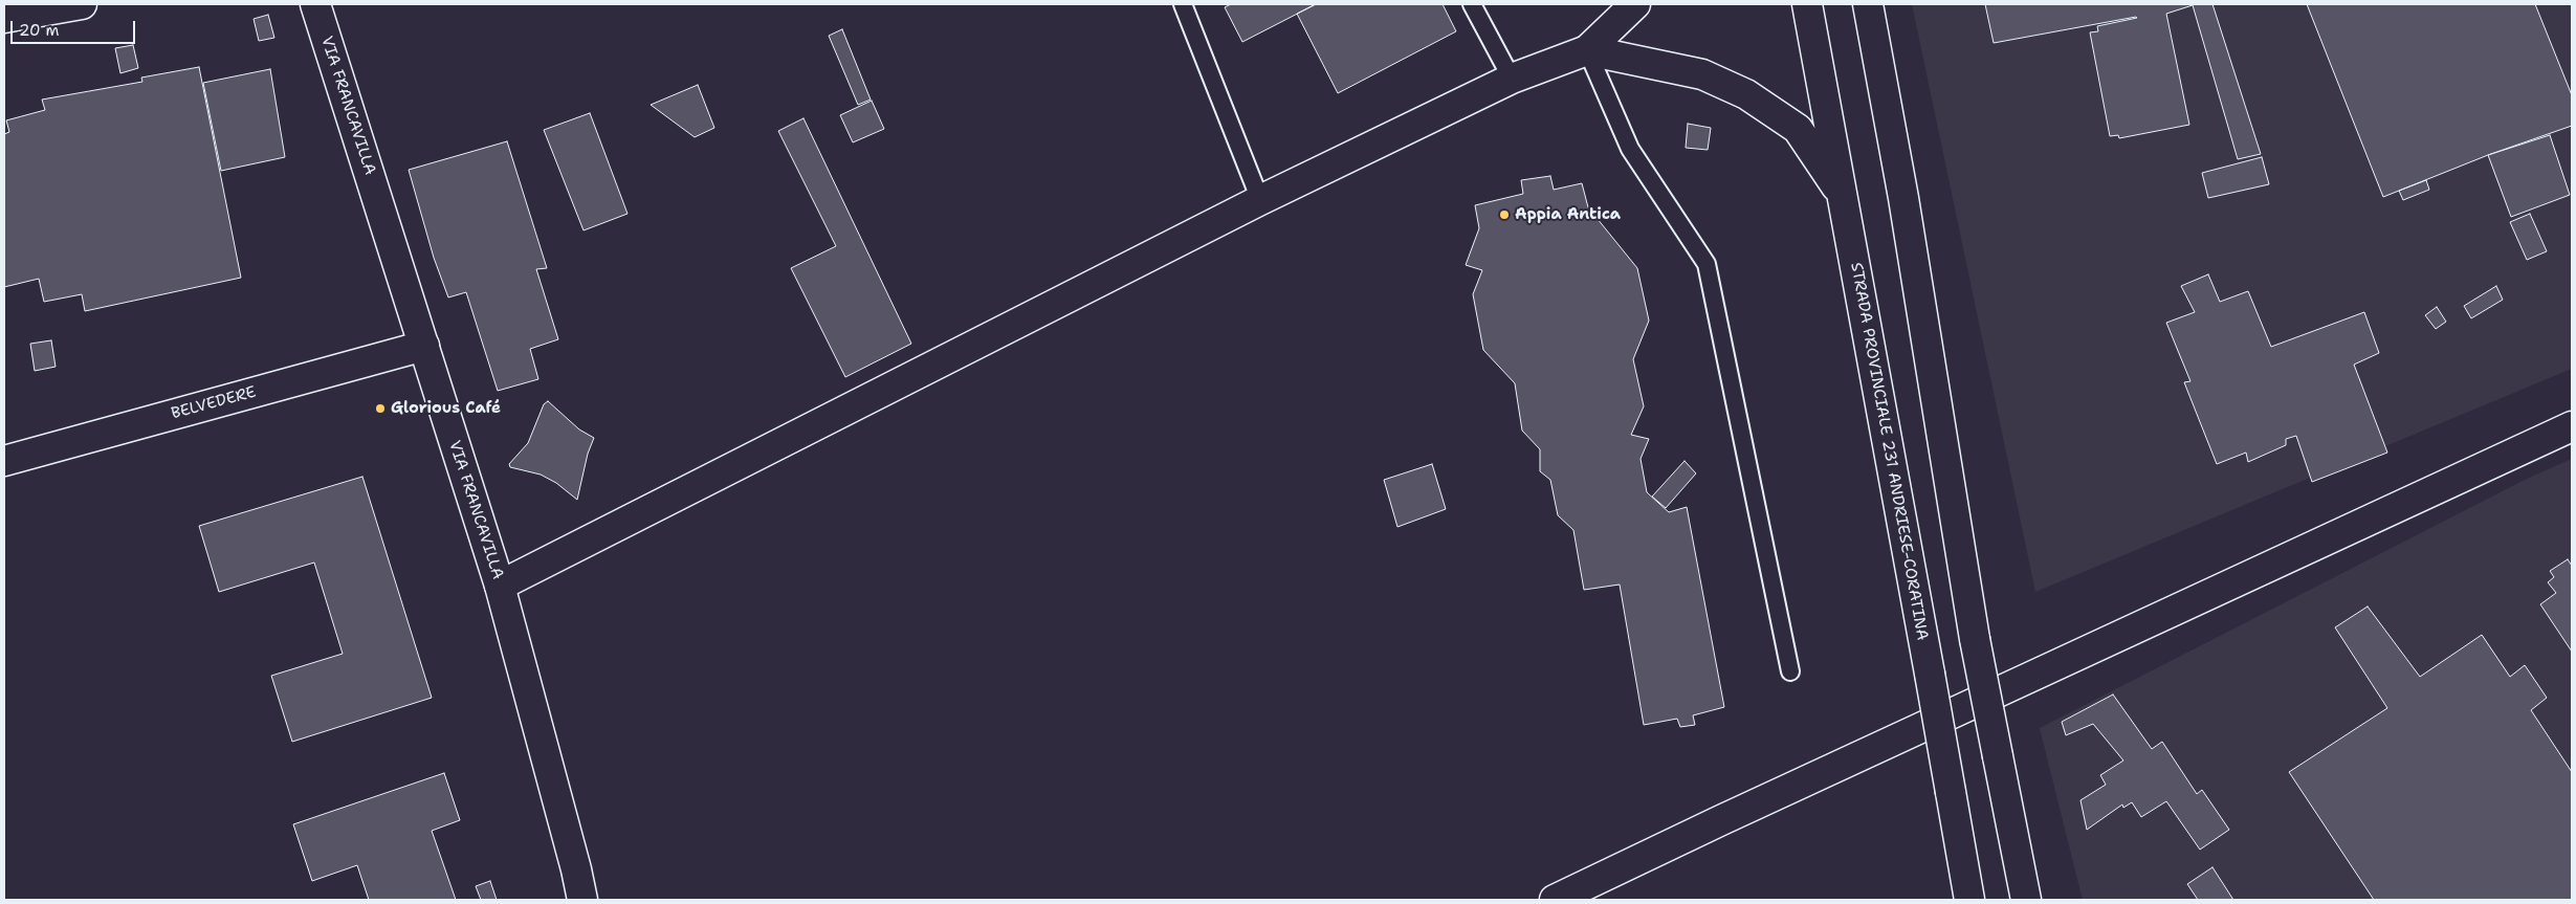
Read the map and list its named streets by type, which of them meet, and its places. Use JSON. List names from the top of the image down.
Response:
{
  "streets": {
    "main road": ["VIA FRANCAVILLA", "BELVEDERE", "STRADA PROVINCIALE 231 ANDRIESE-CORATINA"]
  },
  "crossings": [
    ["VIA FRANCAVILLA", "BELVEDERE"]
  ],
  "places": ["Appia Antica", "Glorious Café"],
  "scale_bar": "20 m"
}
